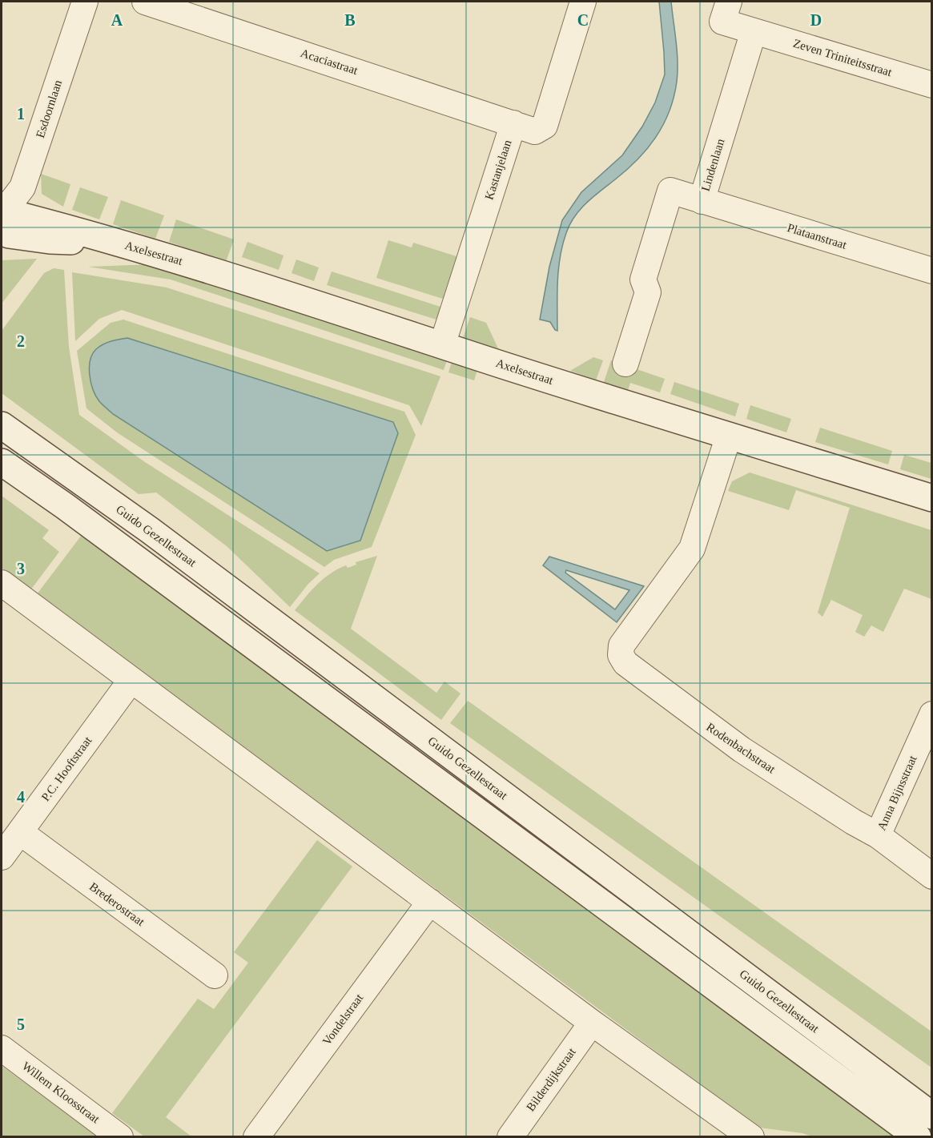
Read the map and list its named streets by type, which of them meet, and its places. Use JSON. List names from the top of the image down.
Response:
{
  "streets": {
    "main road": ["Axelsestraat", "Guido Gezellestraat"],
    "street": [
      "Zeven Triniteitsstraat",
      "Acaciastraat",
      "Esdoornlaan",
      "Lindenlaan",
      "Kastanjelaan",
      "Plataanstraat",
      "Rodenbachstraat",
      "P.C. Hooftstraat",
      "Anna Bijnsstraat",
      "Brederostraat",
      "Vondelstraat",
      "Bilderdijkstraat",
      "Willem Kloosstraat"
    ]
  },
  "crossings": [
    ["Zeven Triniteitsstraat", "Lindenlaan"],
    ["Acaciastraat", "Kastanjelaan"],
    ["Esdoornlaan", "Axelsestraat"],
    ["Lindenlaan", "Plataanstraat"],
    ["Kastanjelaan", "Axelsestraat"],
    ["Axelsestraat", "Rodenbachstraat"],
    ["Rodenbachstraat", "Anna Bijnsstraat"],
    ["P.C. Hooftstraat", "Brederostraat"]
  ],
  "grid": {
    "columns": [
      "A",
      "B",
      "C",
      "D"
    ],
    "rows": [
      "1",
      "2",
      "3",
      "4",
      "5"
    ]
  }
}
